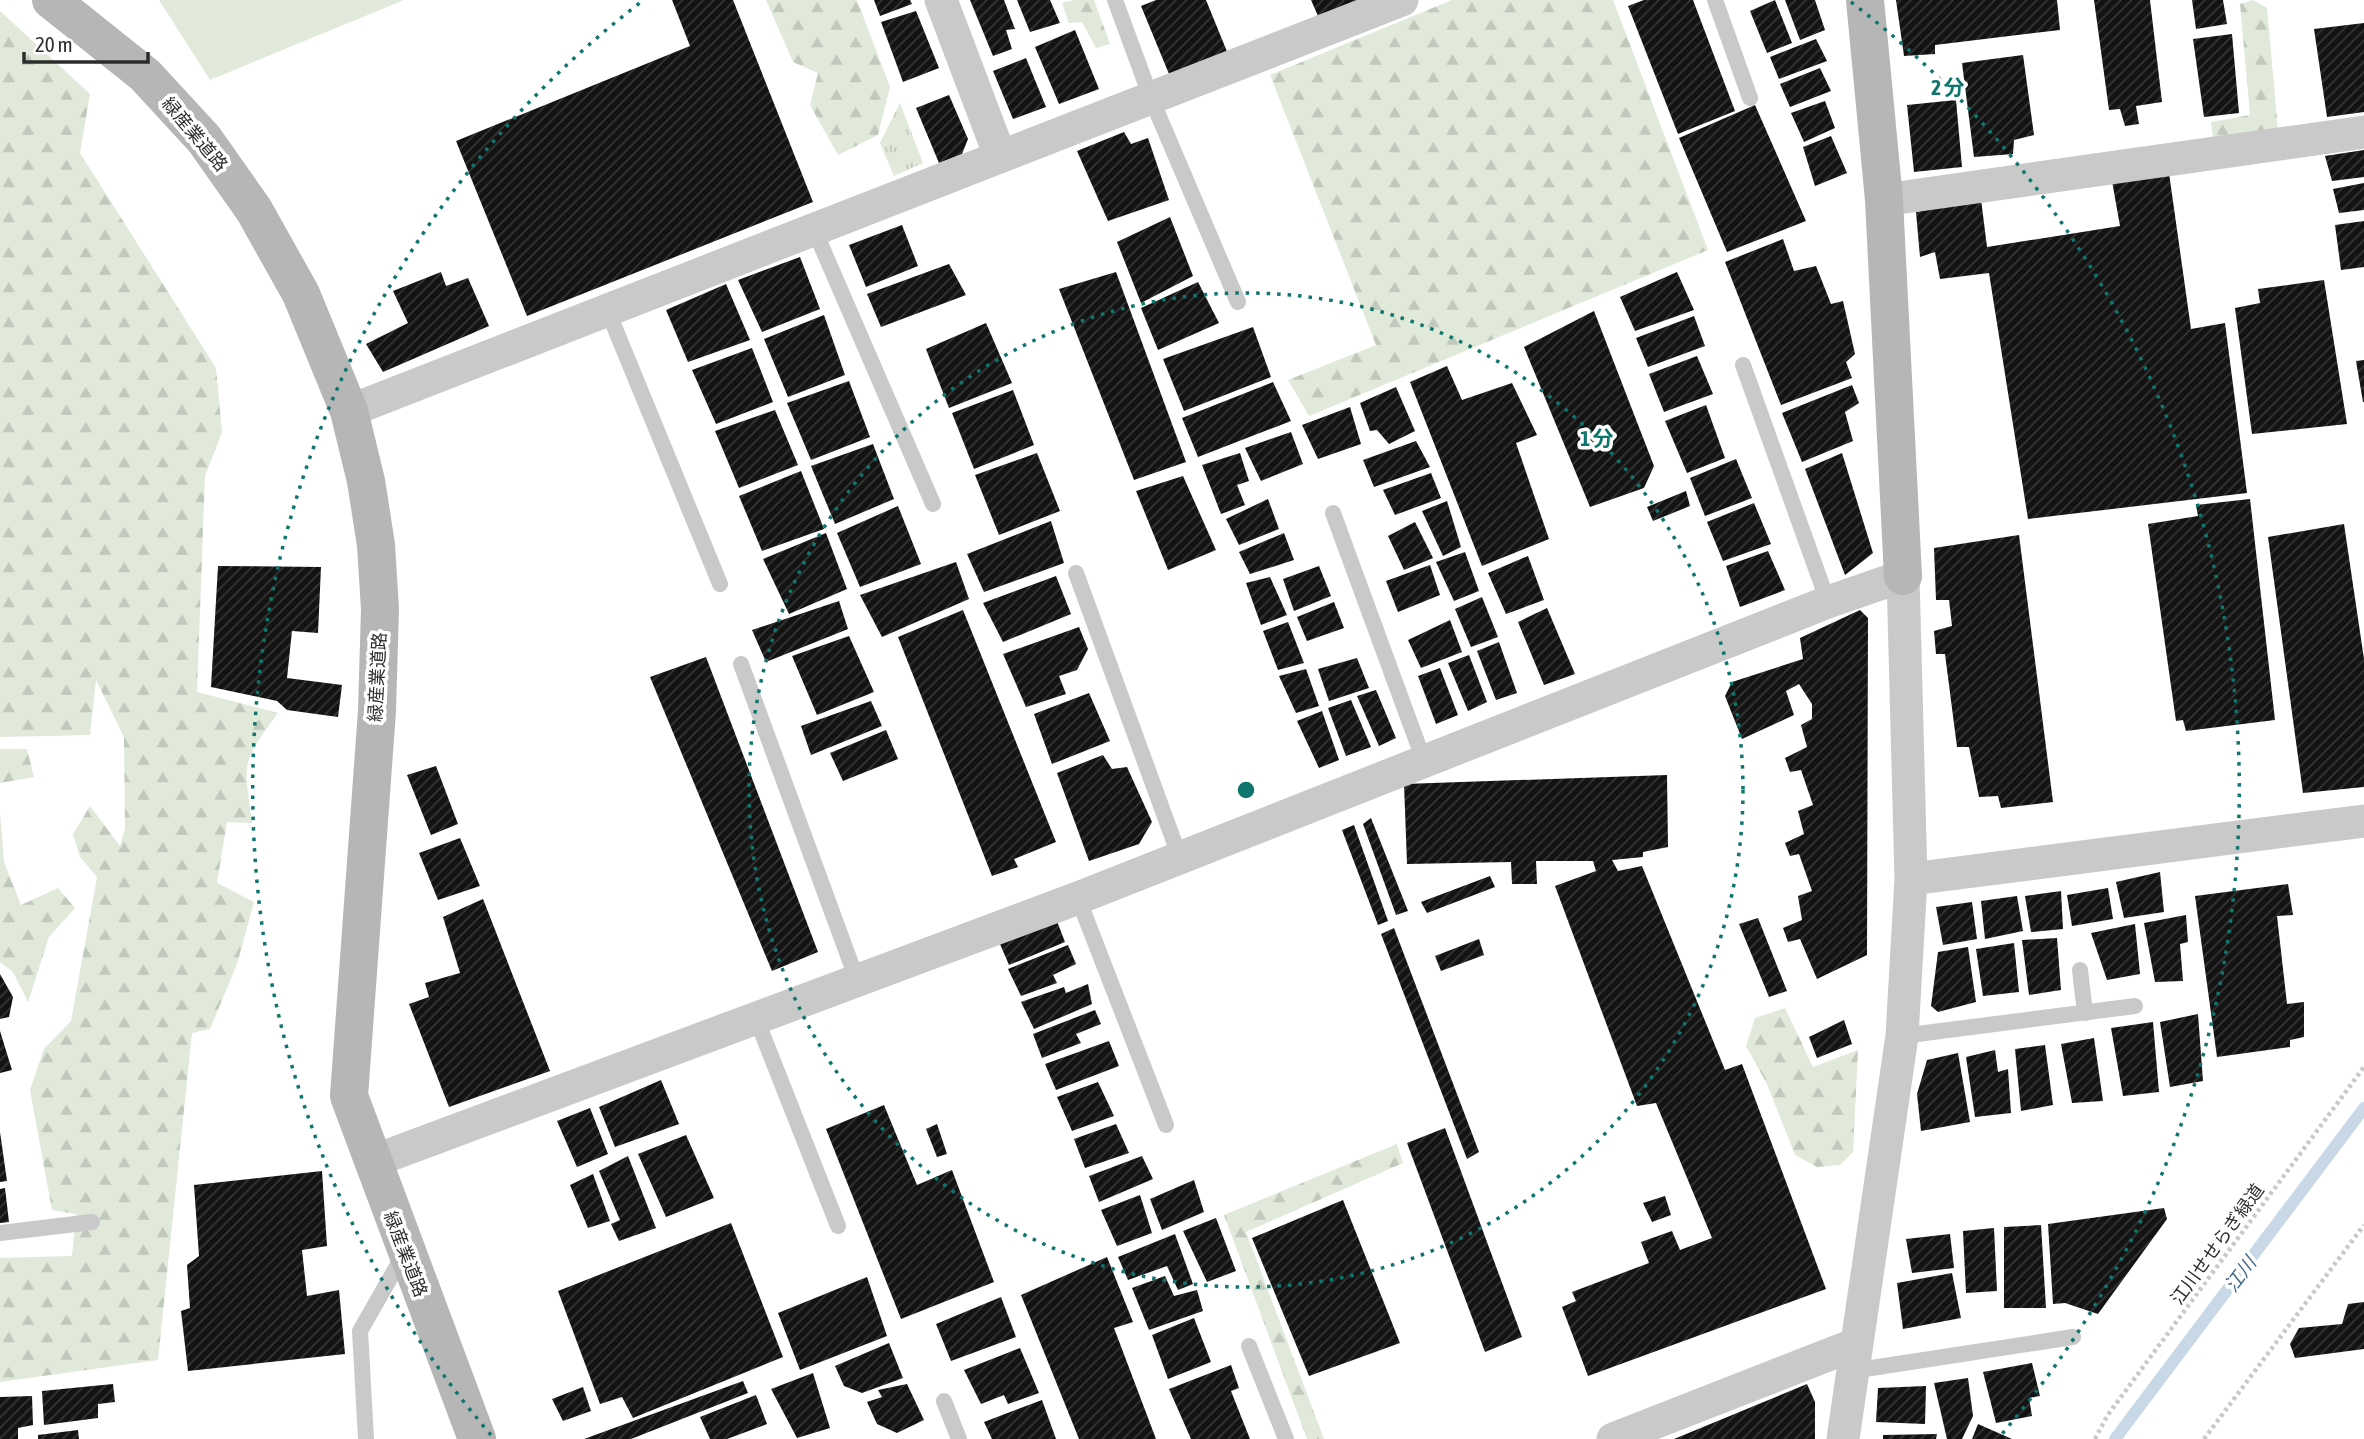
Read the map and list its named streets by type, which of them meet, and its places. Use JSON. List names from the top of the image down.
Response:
{
  "streets": {
    "main road": ["緑産業道路"],
    "path": ["江川せせらぎ緑道"]
  },
  "water": ["江川"],
  "scale_bar": "20 m",
  "rings": ["2 分", "1 分"]
}
